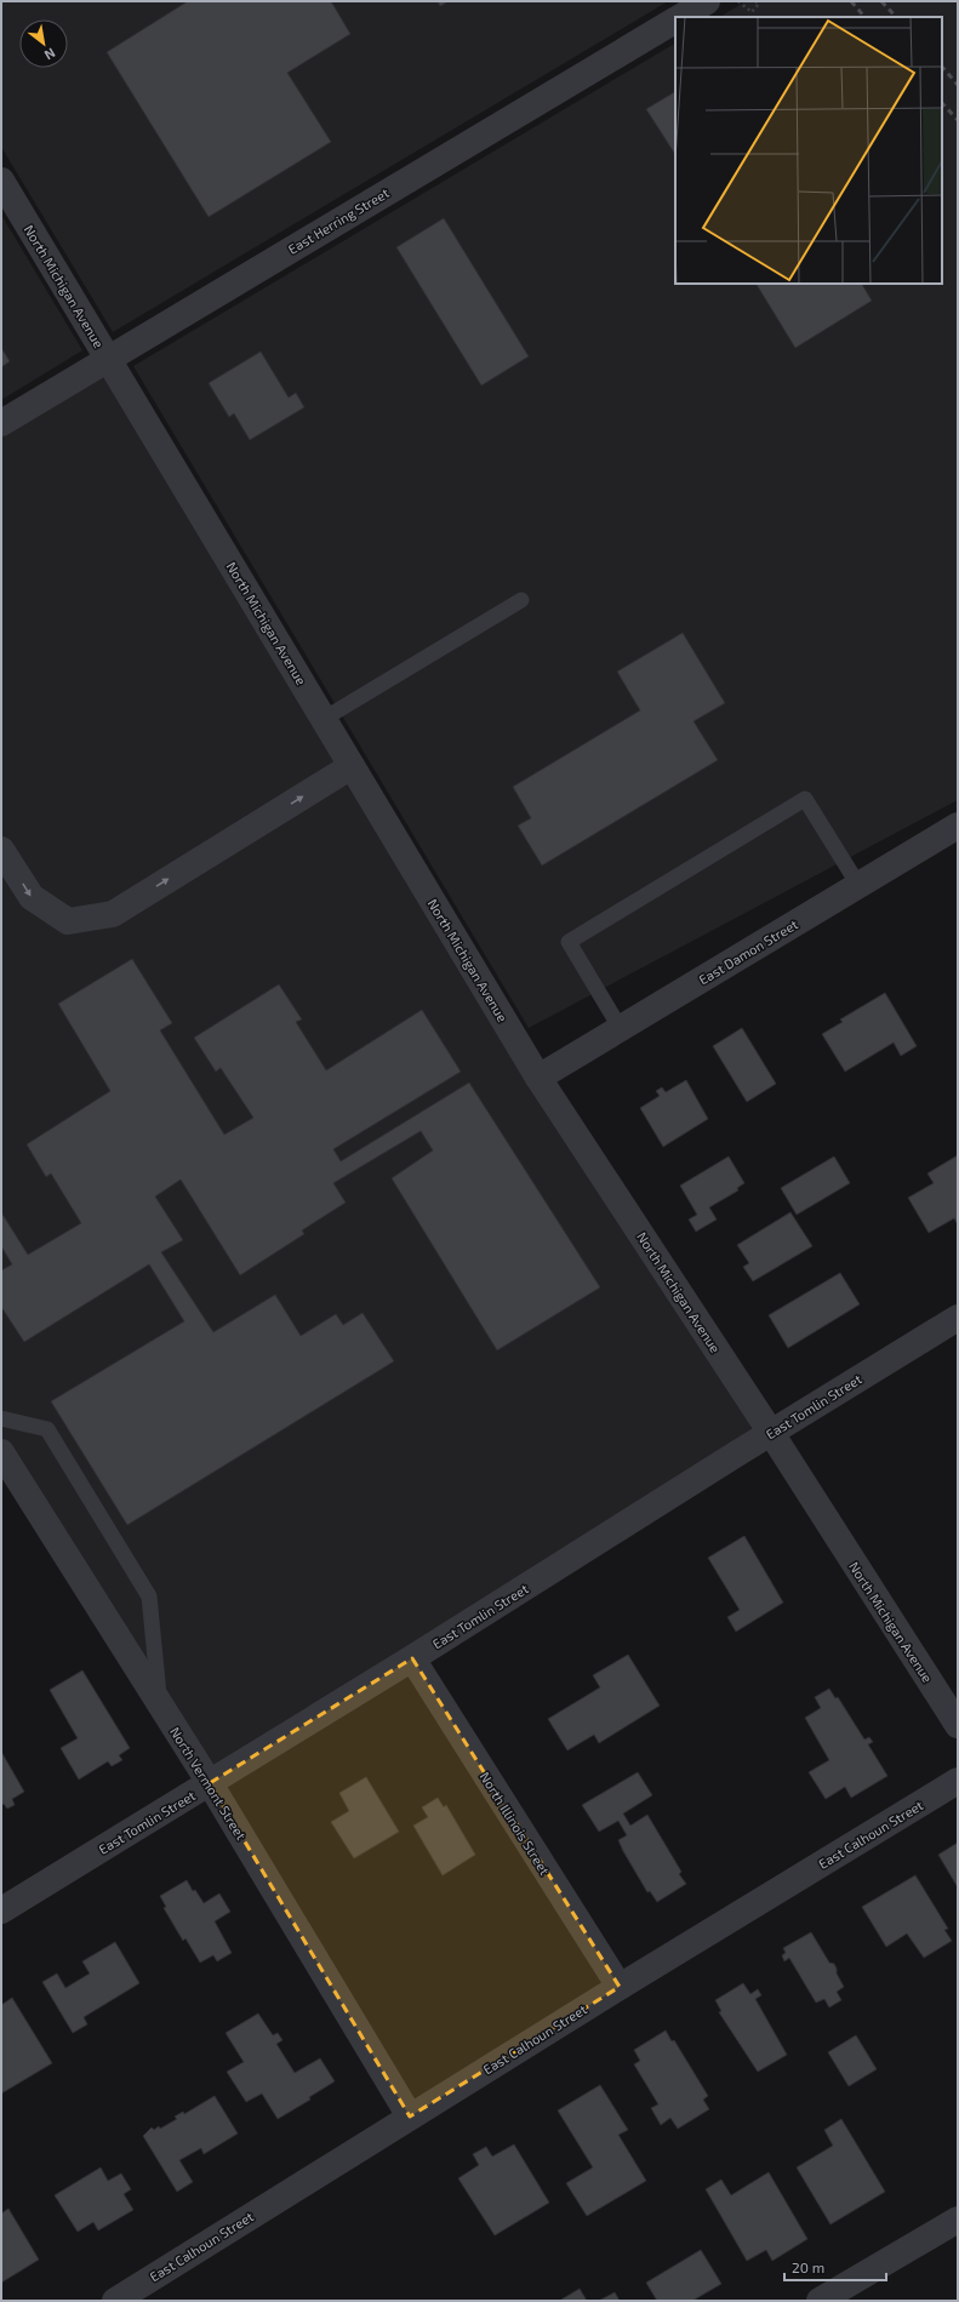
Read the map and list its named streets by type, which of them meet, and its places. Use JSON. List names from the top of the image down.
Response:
{
  "streets": {
    "street": [
      "East Herring Street",
      "North Michigan Avenue",
      "East Damon Street",
      "East Tomlin Street",
      "North Vermont Street",
      "North Illinois Street",
      "East Calhoun Street"
    ]
  },
  "crossings": [
    ["East Herring Street", "North Michigan Avenue"],
    ["North Michigan Avenue", "East Damon Street"],
    ["North Michigan Avenue", "East Tomlin Street"],
    ["East Tomlin Street", "North Vermont Street"],
    ["East Tomlin Street", "North Illinois Street"],
    ["North Vermont Street", "East Calhoun Street"],
    ["North Illinois Street", "East Calhoun Street"]
  ],
  "scale_bar": "20 m",
  "north": "bottom right"
}
